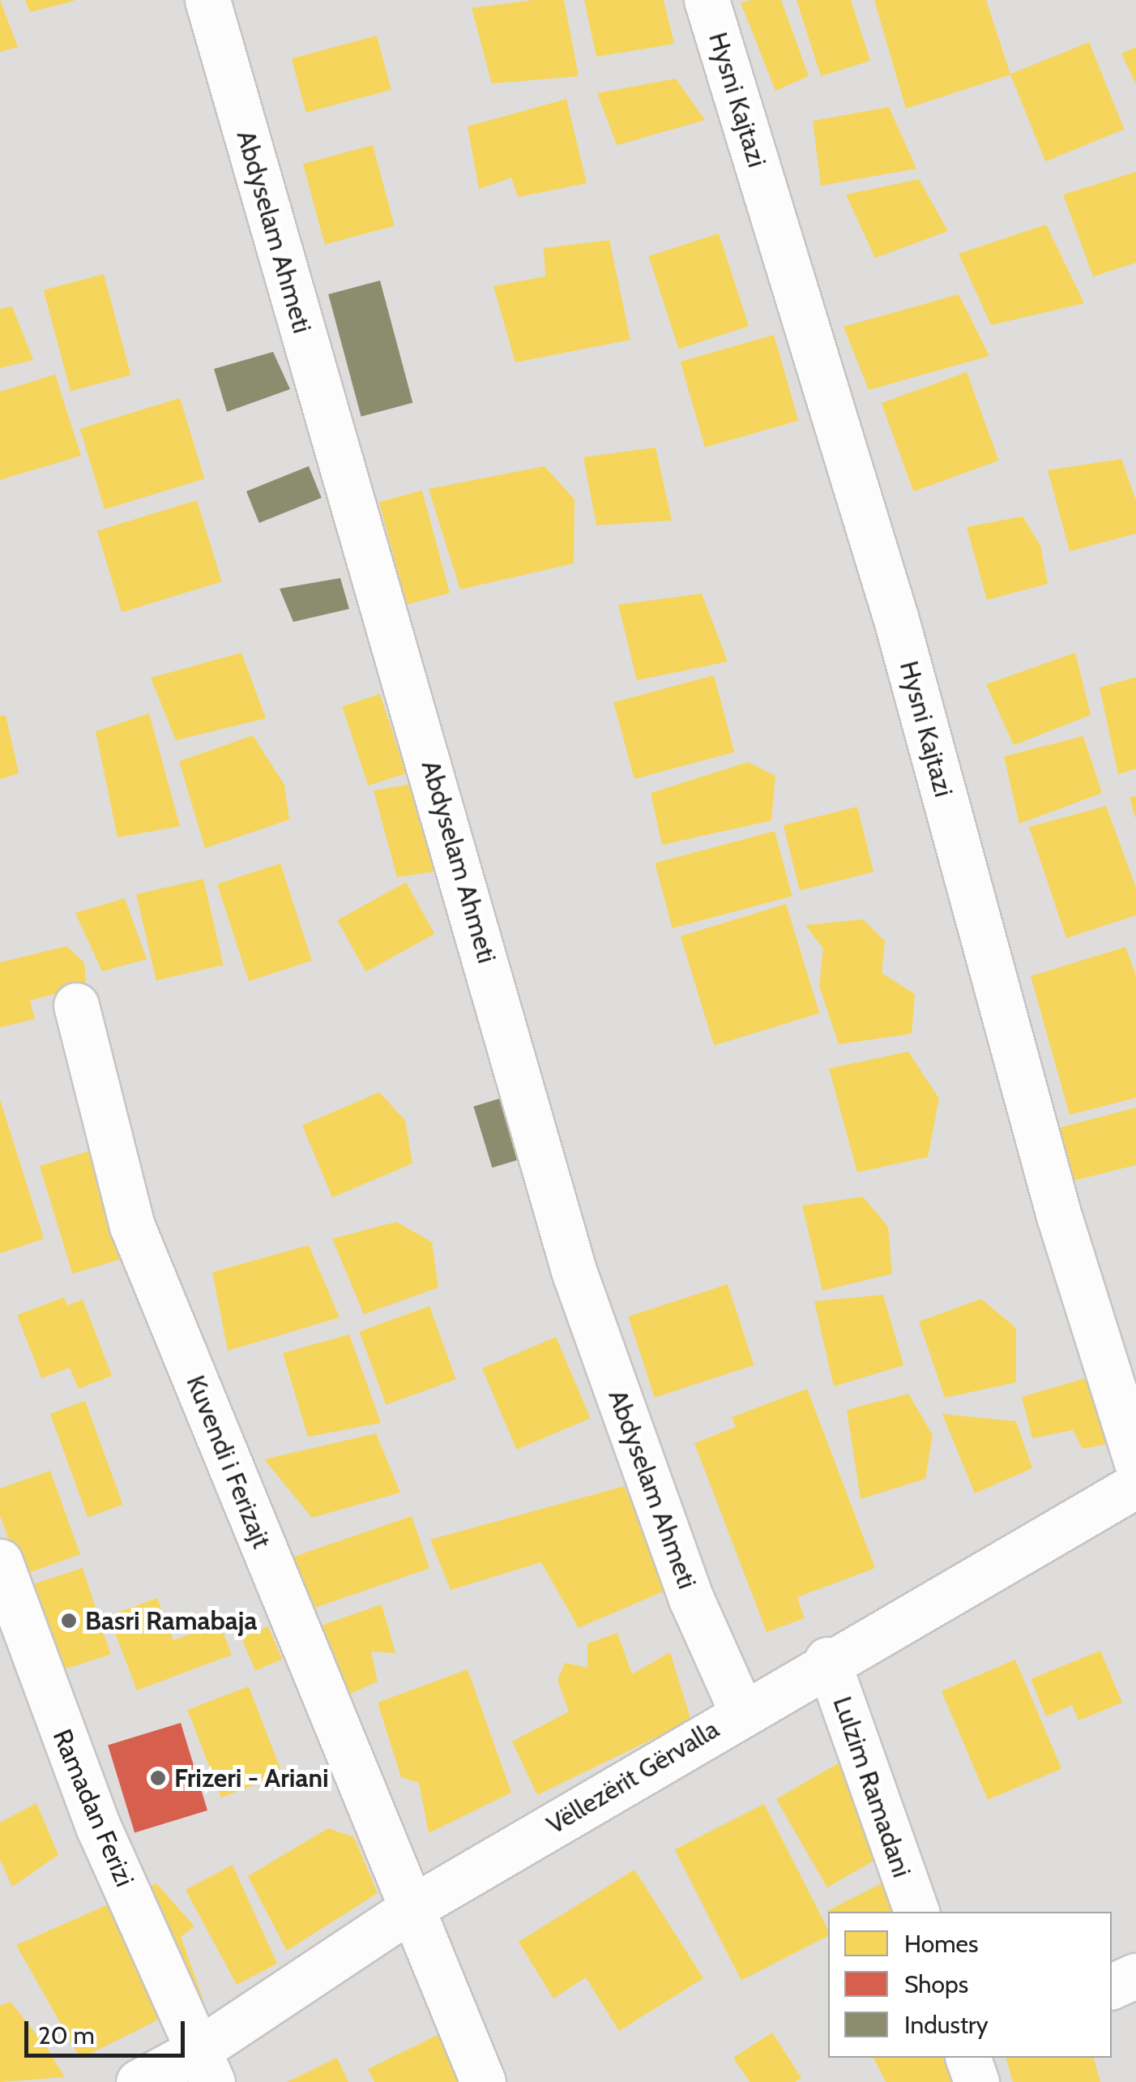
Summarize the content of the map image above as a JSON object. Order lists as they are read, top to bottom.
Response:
{
  "streets": {
    "street": [
      "Hysni Kajtazi",
      "Abdyselam Ahmeti",
      "Kuvendi i Ferizajt",
      "Vëllezërit Gërvalla",
      "Lulzim Ramadani",
      "Ramadan Ferizi"
    ]
  },
  "crossings": [
    ["Abdyselam Ahmeti", "Vëllezërit Gërvalla"],
    ["Kuvendi i Ferizajt", "Vëllezërit Gërvalla"],
    ["Vëllezërit Gërvalla", "Lulzim Ramadani"],
    ["Vëllezërit Gërvalla", "Ramadan Ferizi"]
  ],
  "places": ["Basri Ramabaja", "Frizeri - Ariani"],
  "legend": ["Homes", "Shops", "Industry"],
  "scale_bar": "20 m"
}
